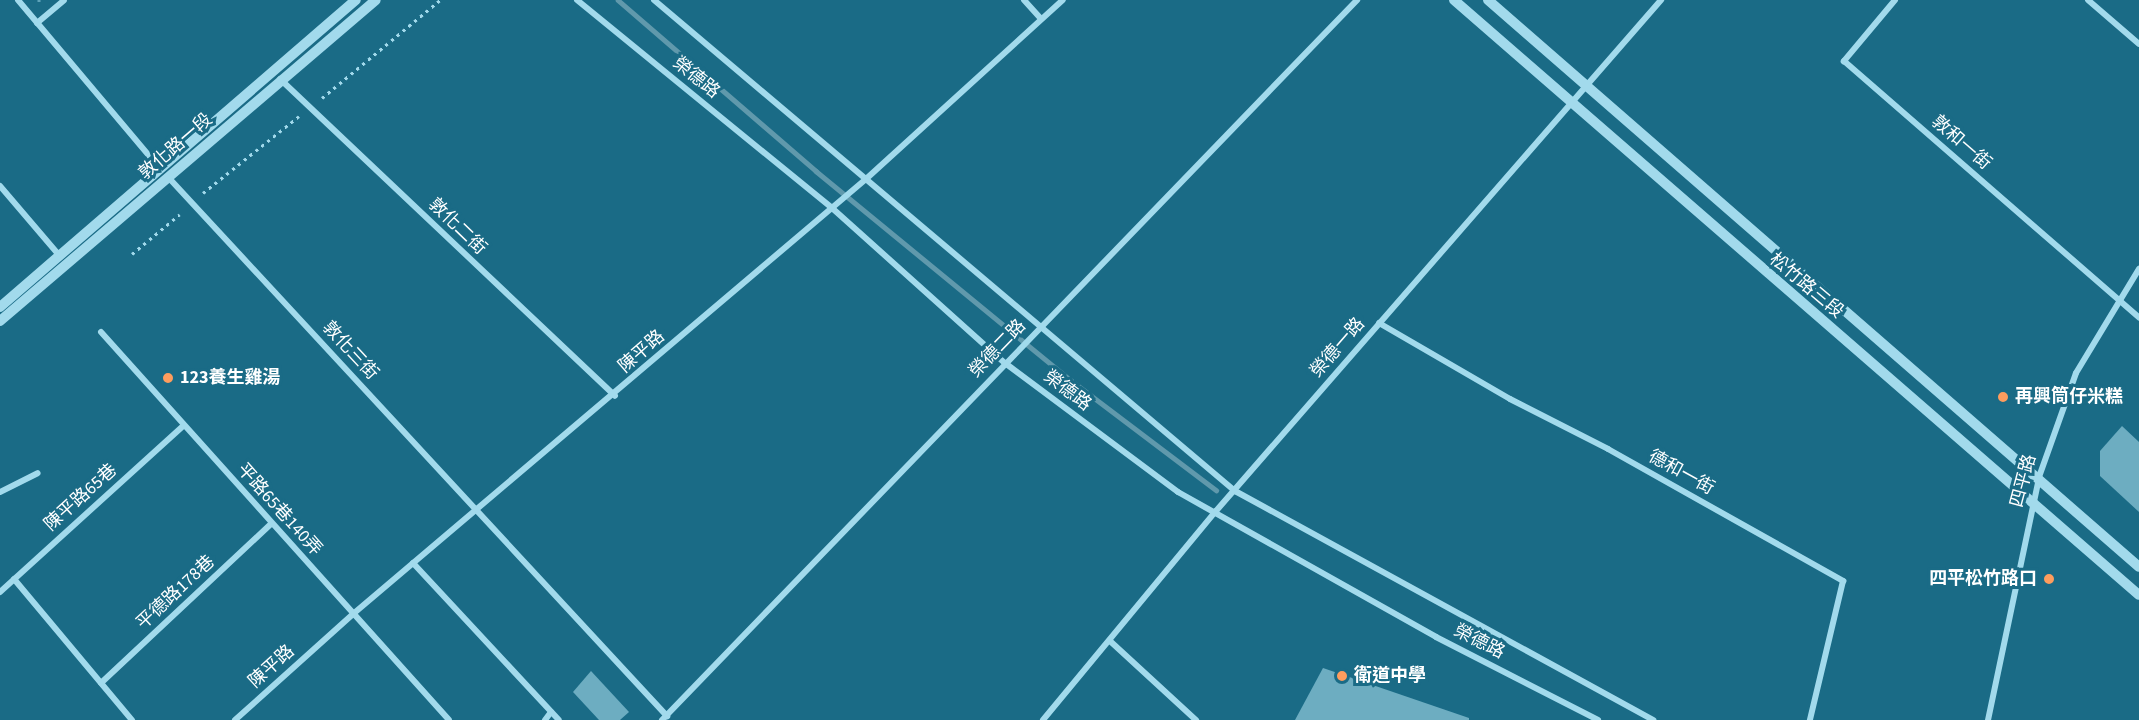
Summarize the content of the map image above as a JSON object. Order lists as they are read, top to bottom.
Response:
{
  "streets": {
    "street": [
      "榮德路",
      "敦和一街",
      "敦化路一段",
      "敦化二街",
      "松竹路三段",
      "榮德一路",
      "榮德二路",
      "敦化三街",
      "陳平路",
      "德和一街",
      "四平路",
      "陳平路65巷",
      "平路65巷140弄",
      "平德路178巷"
    ]
  },
  "crossings": [
    ["榮德路", "榮德一路"],
    ["榮德路", "榮德二路"],
    ["榮德路", "陳平路"],
    ["敦和一街", "四平路"],
    ["敦化路一段", "敦化二街"],
    ["敦化路一段", "敦化三街"],
    ["敦化二街", "陳平路"],
    ["松竹路三段", "榮德一路"],
    ["松竹路三段", "四平路"],
    ["榮德一路", "德和一街"],
    ["榮德二路", "敦化三街"],
    ["敦化三街", "陳平路"],
    ["陳平路", "平路65巷140弄"],
    ["陳平路65巷", "平路65巷140弄"],
    ["平路65巷140弄", "平德路178巷"]
  ],
  "places": [
    "123養生雞湯",
    "再興筒仔米糕",
    "四平松竹路口",
    "衛道中學"
  ]
}
